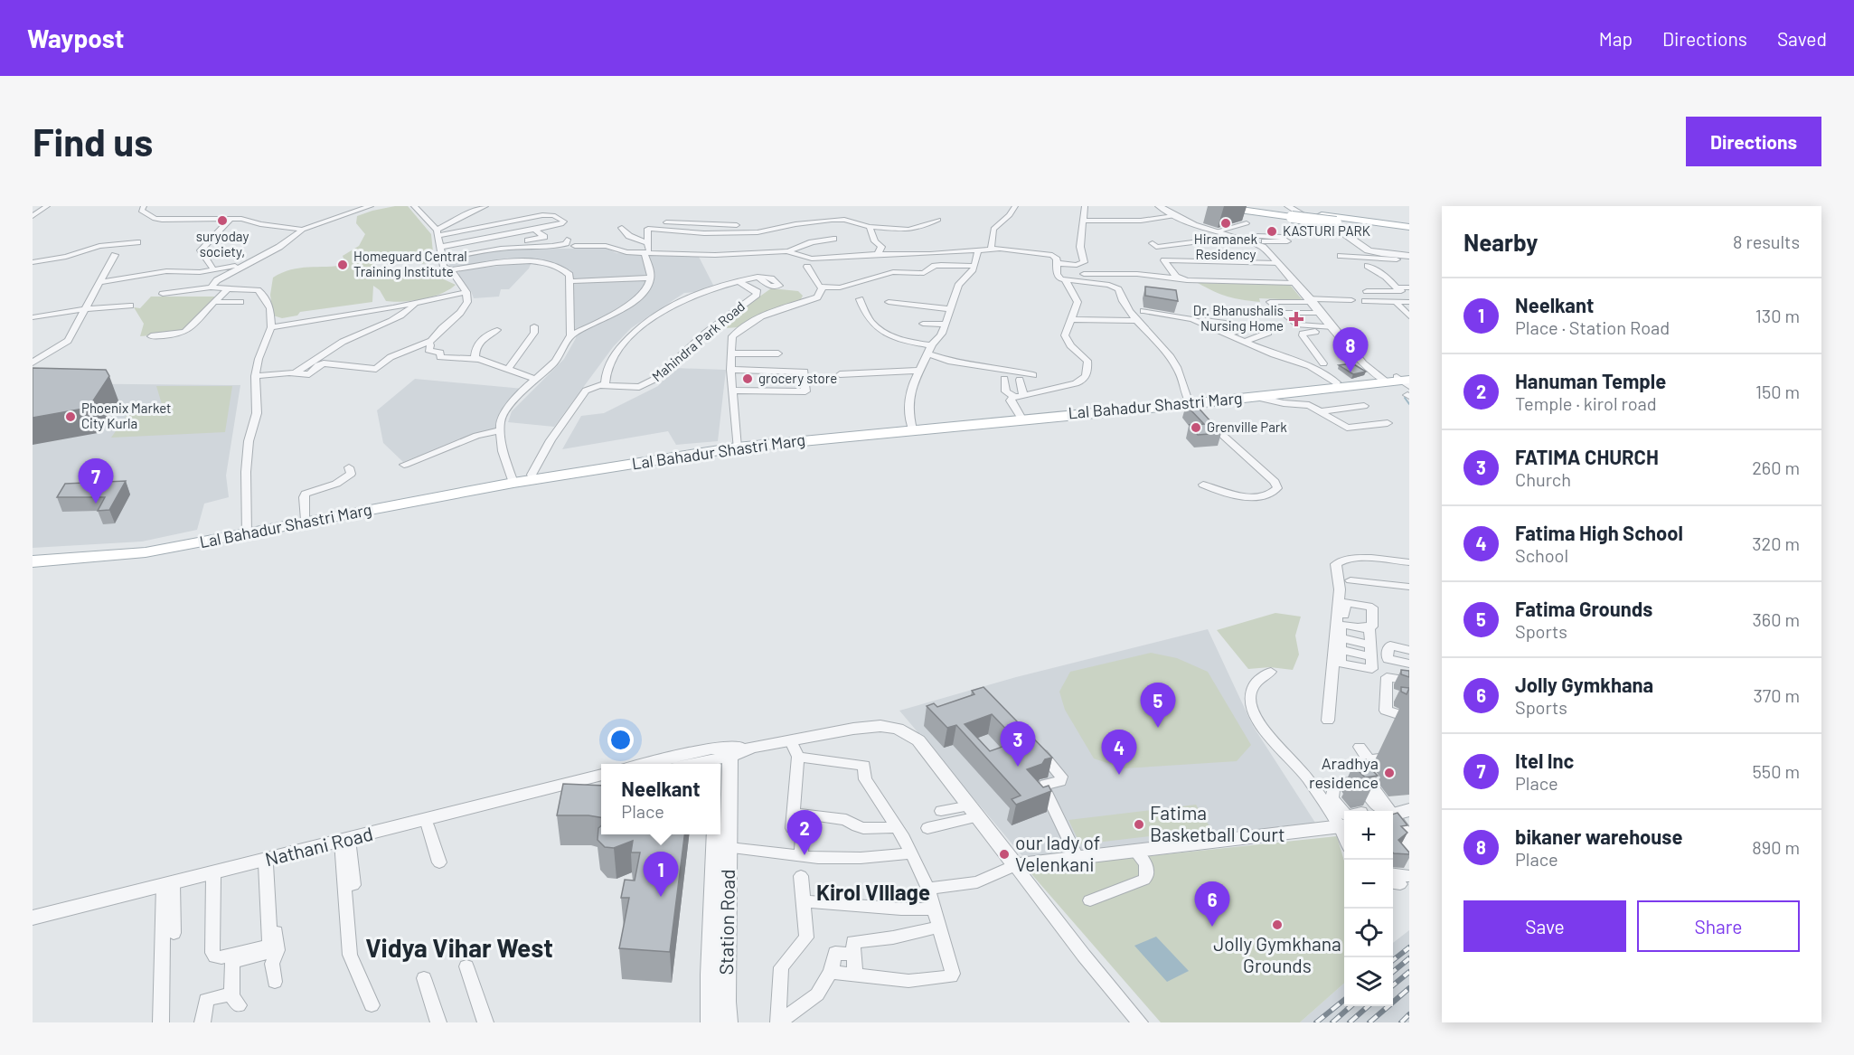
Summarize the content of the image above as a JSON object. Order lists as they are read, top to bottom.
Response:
{
  "streets": {
    "main road": ["Lal Bahadur Shastri Marg"],
    "street": ["Mahindra Park Road", "Nathani Road", "Station Road"]
  },
  "districts": ["Kirol VIllage", "Vidya Vihar West"],
  "places": {
    "other": [
      "suryoday society,",
      "Hiramanek Residency",
      "KASTURI PARK",
      "Homeguard Central Training Institute",
      "grocery store",
      "Phoenix Market City Kurla",
      "Grenville Park",
      "Aradhya residence",
      "Fatima Basketball Court",
      "our lady of Velenkani",
      "Jolly Gymkhana Grounds"
    ],
    "health": ["Dr. Bhanushalis Nursing Home"]
  },
  "page": {
    "header": "Waypost",
    "nav": ["Map", "Directions", "Saved"],
    "buttons": [
      "Directions",
      ["Save", "Share"]
    ],
    "title": "Find us",
    "heading": ["Nearby", "8 results"],
    "list": [
      {
        "mark": "1",
        "name": "Neelkant",
        "note": "Place · Station Road",
        "value": "130 m"
      },
      {
        "mark": "2",
        "name": "Hanuman Temple",
        "note": "Temple · kirol road",
        "value": "150 m"
      },
      {
        "mark": "3",
        "name": "FATIMA CHURCH",
        "note": "Church",
        "value": "260 m"
      },
      {
        "mark": "4",
        "name": "Fatima High School",
        "note": "School",
        "value": "320 m"
      },
      {
        "mark": "5",
        "name": "Fatima Grounds",
        "note": "Sports",
        "value": "360 m"
      },
      {
        "mark": "6",
        "name": "Jolly Gymkhana",
        "note": "Sports",
        "value": "370 m"
      },
      {
        "mark": "7",
        "name": "Itel Inc",
        "note": "Place",
        "value": "550 m"
      },
      {
        "mark": "8",
        "name": "bikaner warehouse",
        "note": "Place",
        "value": "890 m"
      }
    ],
    "pins": [
      "8",
      "7",
      "5",
      "3",
      "4",
      "2",
      "1",
      "6"
    ],
    "popup": ["Neelkant", "Place"],
    "map_buttons": ["+", "−"]
  }
}
